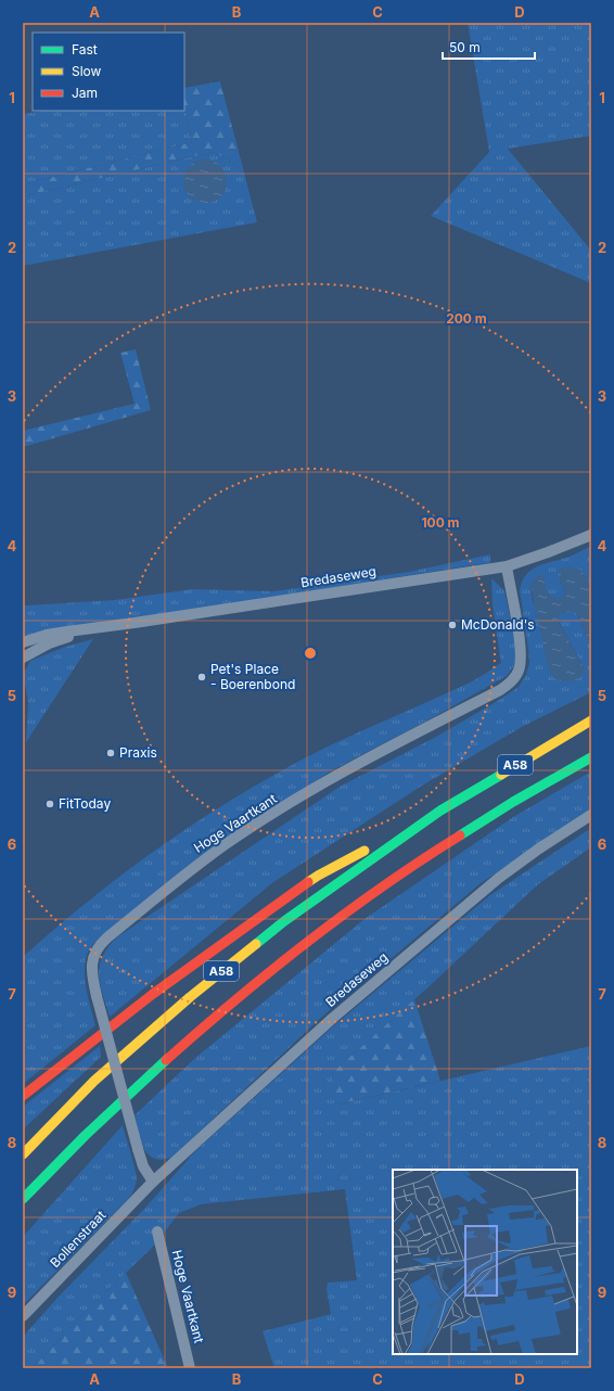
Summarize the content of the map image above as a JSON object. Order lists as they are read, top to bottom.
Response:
{
  "streets": {
    "highway": ["A58"],
    "street": ["Bredaseweg", "Hoge Vaartkant", "Bollenstraat"]
  },
  "crossings": [
    ["Bredaseweg", "Hoge Vaartkant"],
    ["Bredaseweg", "Bollenstraat"],
    ["Hoge Vaartkant", "Bollenstraat"]
  ],
  "places": [
    "McDonald's",
    "Pet's Place - Boerenbond",
    "Praxis",
    "FitToday"
  ],
  "legend": ["Fast", "Slow", "Jam"],
  "scale_bar": "50 m",
  "grid": {
    "columns": [
      "A",
      "B",
      "C",
      "D"
    ],
    "rows": [
      "1",
      "2",
      "3",
      "4",
      "5",
      "6",
      "7",
      "8",
      "9"
    ]
  },
  "rings": ["200 m", "100 m"]
}
